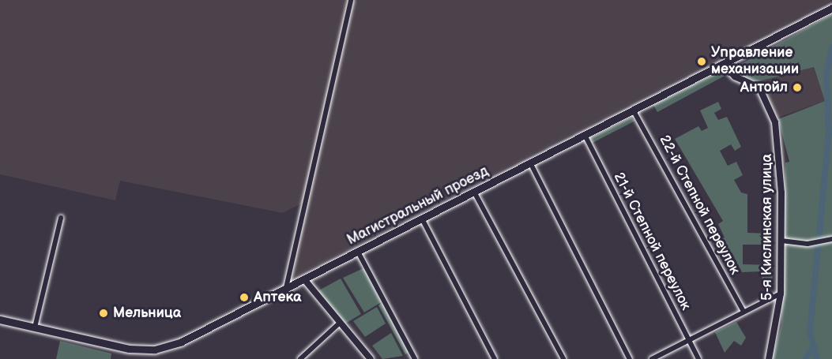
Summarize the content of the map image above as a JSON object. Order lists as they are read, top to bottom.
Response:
{
  "streets": {
    "main road": ["Магистральный проезд"],
    "street": ["22-й Степной переулок", "5-я Кислинская улица", "21-й Степной переулок"]
  },
  "crossings": [
    ["22-й Степной переулок", "Магистральный проезд"],
    ["Магистральный проезд", "5-я Кислинская улица"],
    ["Магистральный проезд", "21-й Степной переулок"]
  ],
  "places": [
    "Управление механизации",
    "Антойл",
    "Аптека",
    "Мельница"
  ]
}
